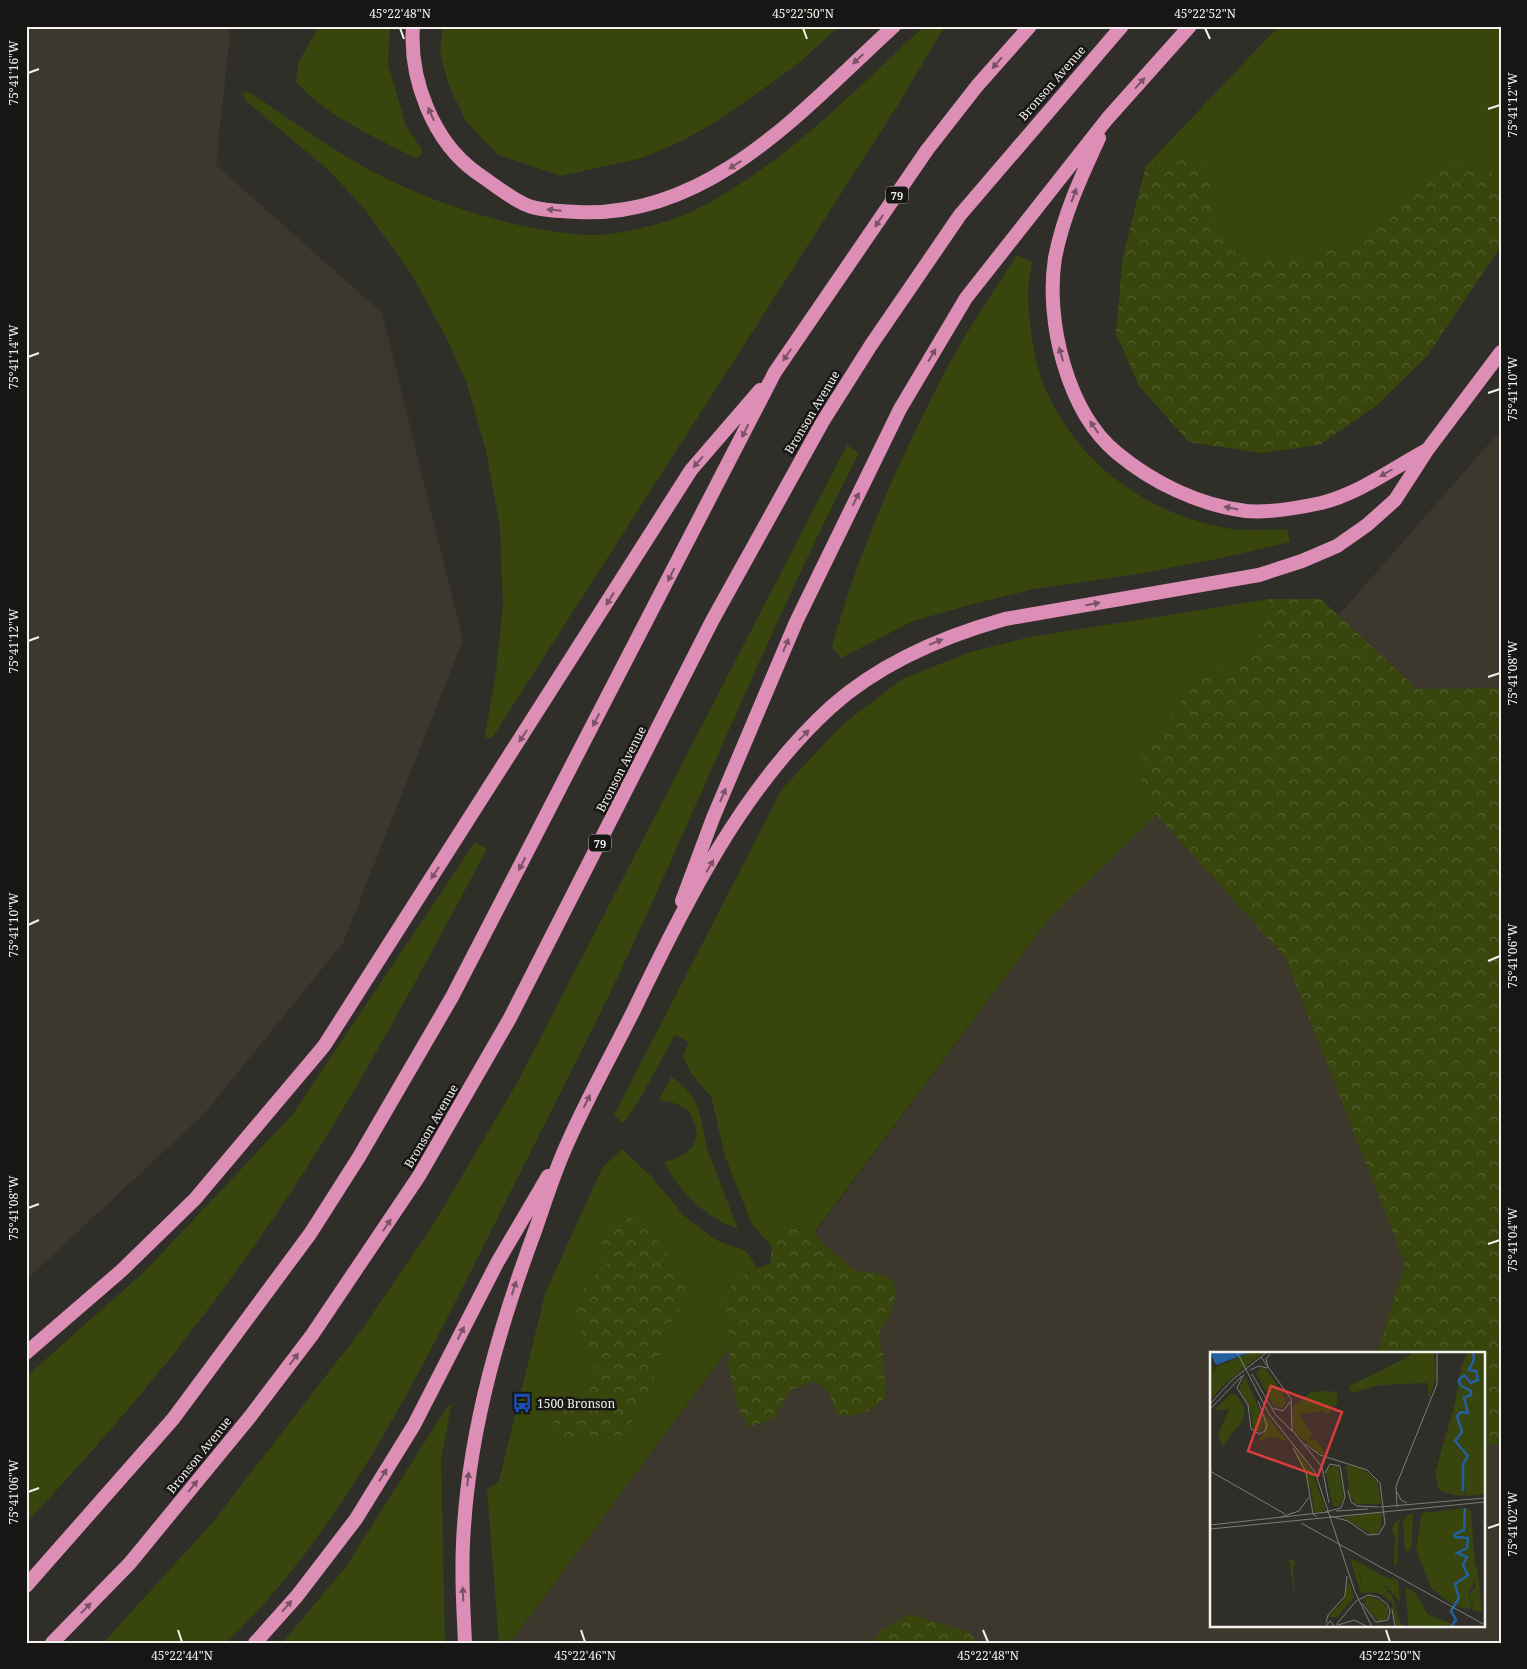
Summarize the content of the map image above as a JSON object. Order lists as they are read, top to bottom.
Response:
{
  "streets": {
    "highway": ["Bronson Avenue", "79"]
  },
  "places": {
    "bus stop": ["1500 Bronson"]
  },
  "coordinates": [
    "45°22'48\"N",
    "45°22'50\"N",
    "45°22'52\"N",
    "75°41'16\"W",
    "75°41'12\"W",
    "75°41'14\"W",
    "75°41'10\"W",
    "75°41'08\"W",
    "75°41'06\"W",
    "75°41'04\"W",
    "75°41'02\"W",
    "45°22'44\"N",
    "45°22'46\"N"
  ]
}
